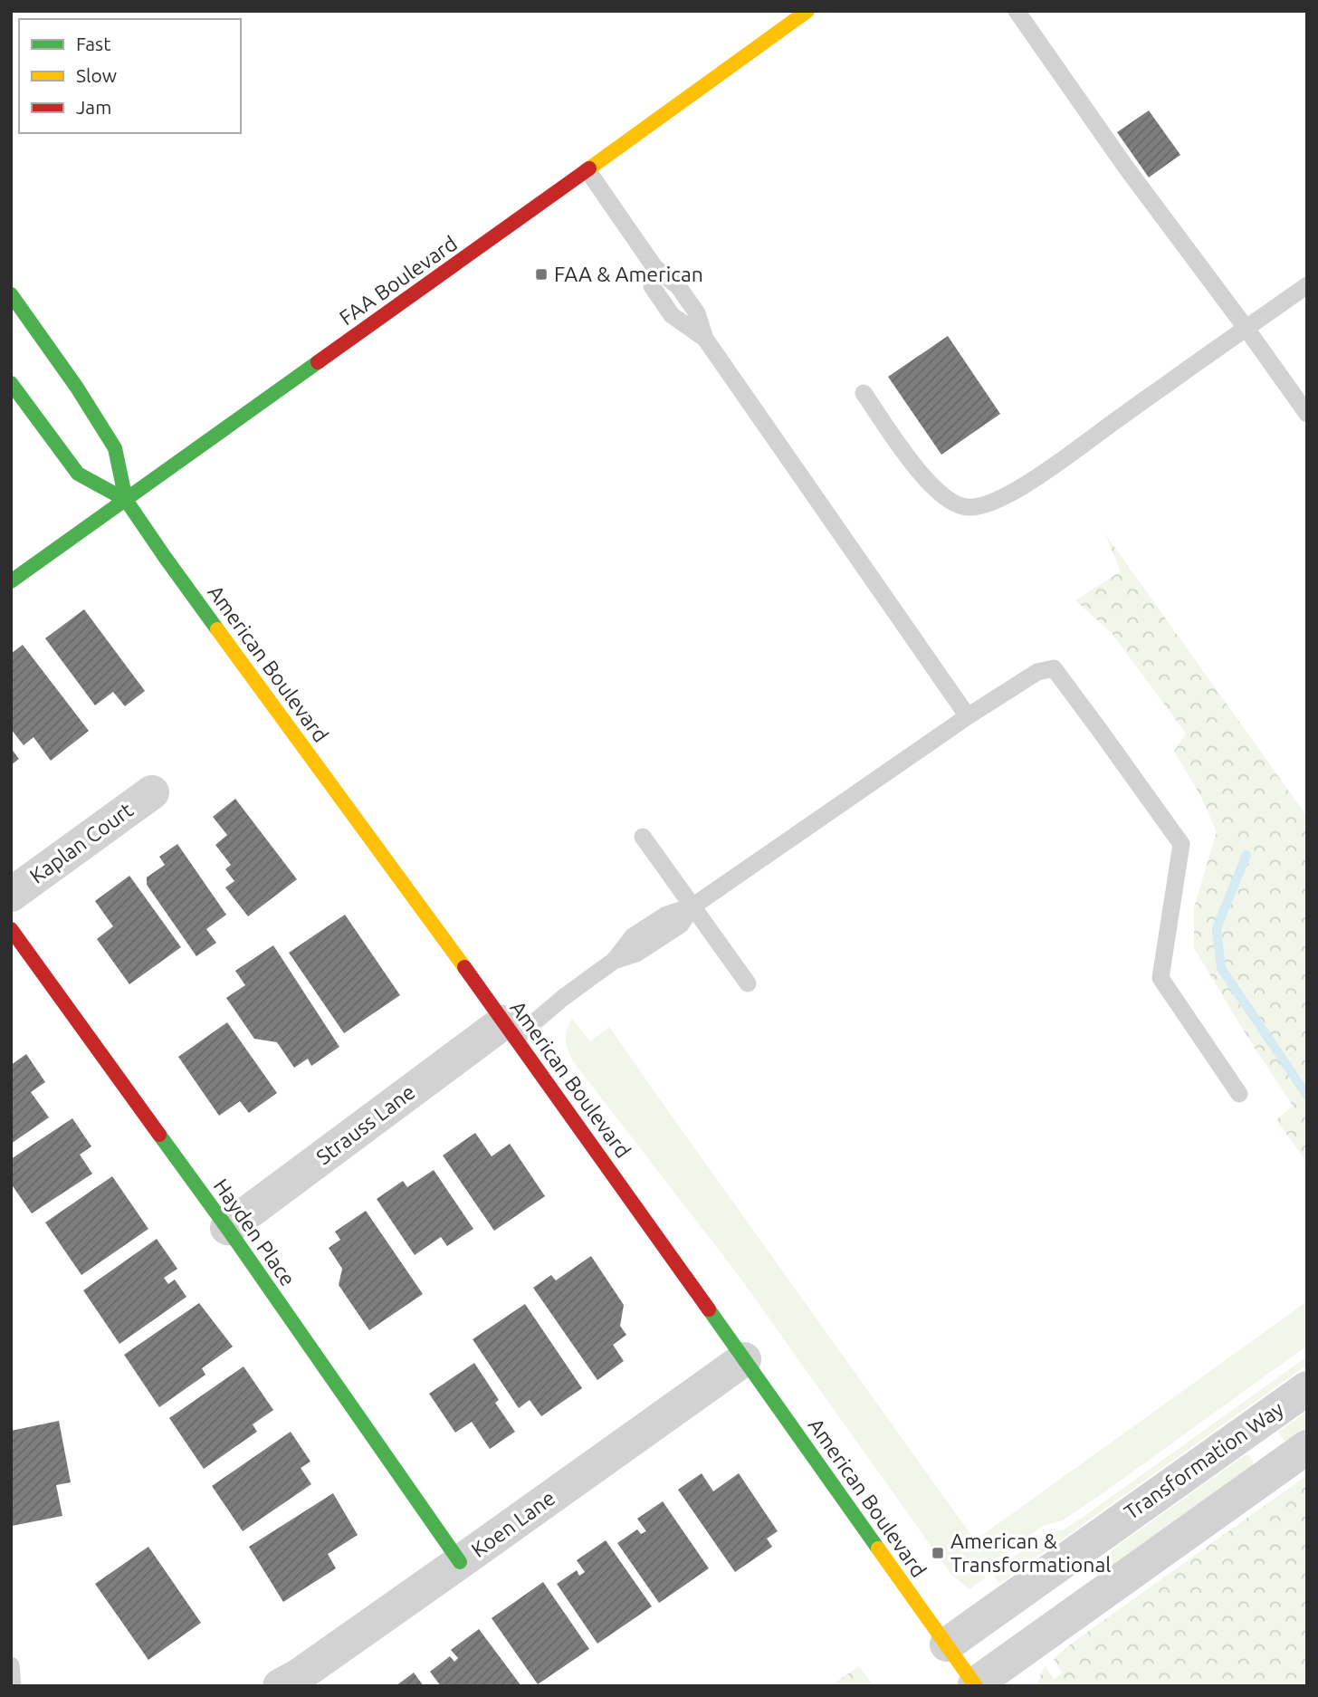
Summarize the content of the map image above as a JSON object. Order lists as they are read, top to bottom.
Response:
{
  "streets": {
    "street": [
      "FAA Boulevard",
      "American Boulevard",
      "Kaplan Court",
      "Strauss Lane",
      "Hayden Place",
      "Transformation Way",
      "Koen Lane"
    ]
  },
  "crossings": [
    ["FAA Boulevard", "American Boulevard"],
    ["American Boulevard", "Strauss Lane"],
    ["American Boulevard", "Transformation Way"],
    ["American Boulevard", "Koen Lane"],
    ["Strauss Lane", "Hayden Place"],
    ["Hayden Place", "Koen Lane"]
  ],
  "places": {
    "transit": ["FAA & American", "American & Transformational"]
  },
  "legend": ["Fast", "Slow", "Jam"]
}
